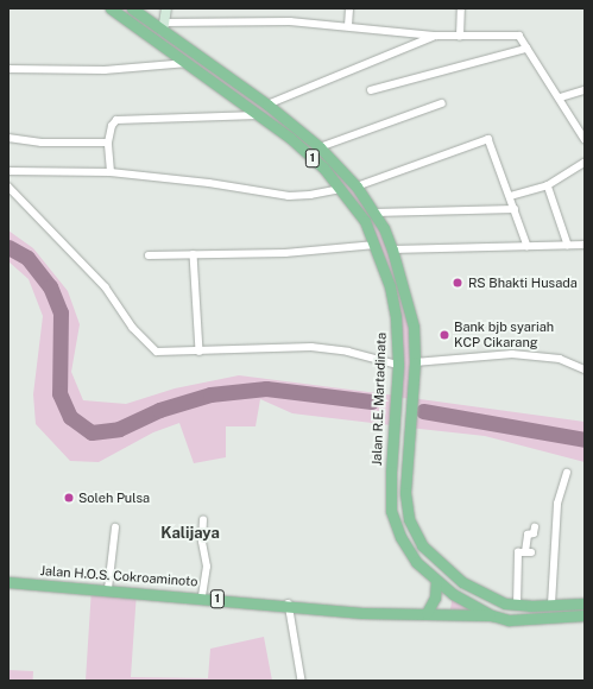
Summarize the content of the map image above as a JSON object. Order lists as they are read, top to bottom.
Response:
{
  "streets": {
    "highway": ["1", "Jalan R.E. Martadinata", "Jalan H.O.S. Cokroaminoto"]
  },
  "crossings": [
    ["1", "Jalan R.E. Martadinata"],
    ["1", "Jalan H.O.S. Cokroaminoto"],
    ["Jalan R.E. Martadinata", "Jalan H.O.S. Cokroaminoto"]
  ],
  "districts": ["Kalijaya"],
  "places": ["RS Bhakti Husada", "Bank bjb syariah KCP Cikarang", "Soleh Pulsa"]
}
